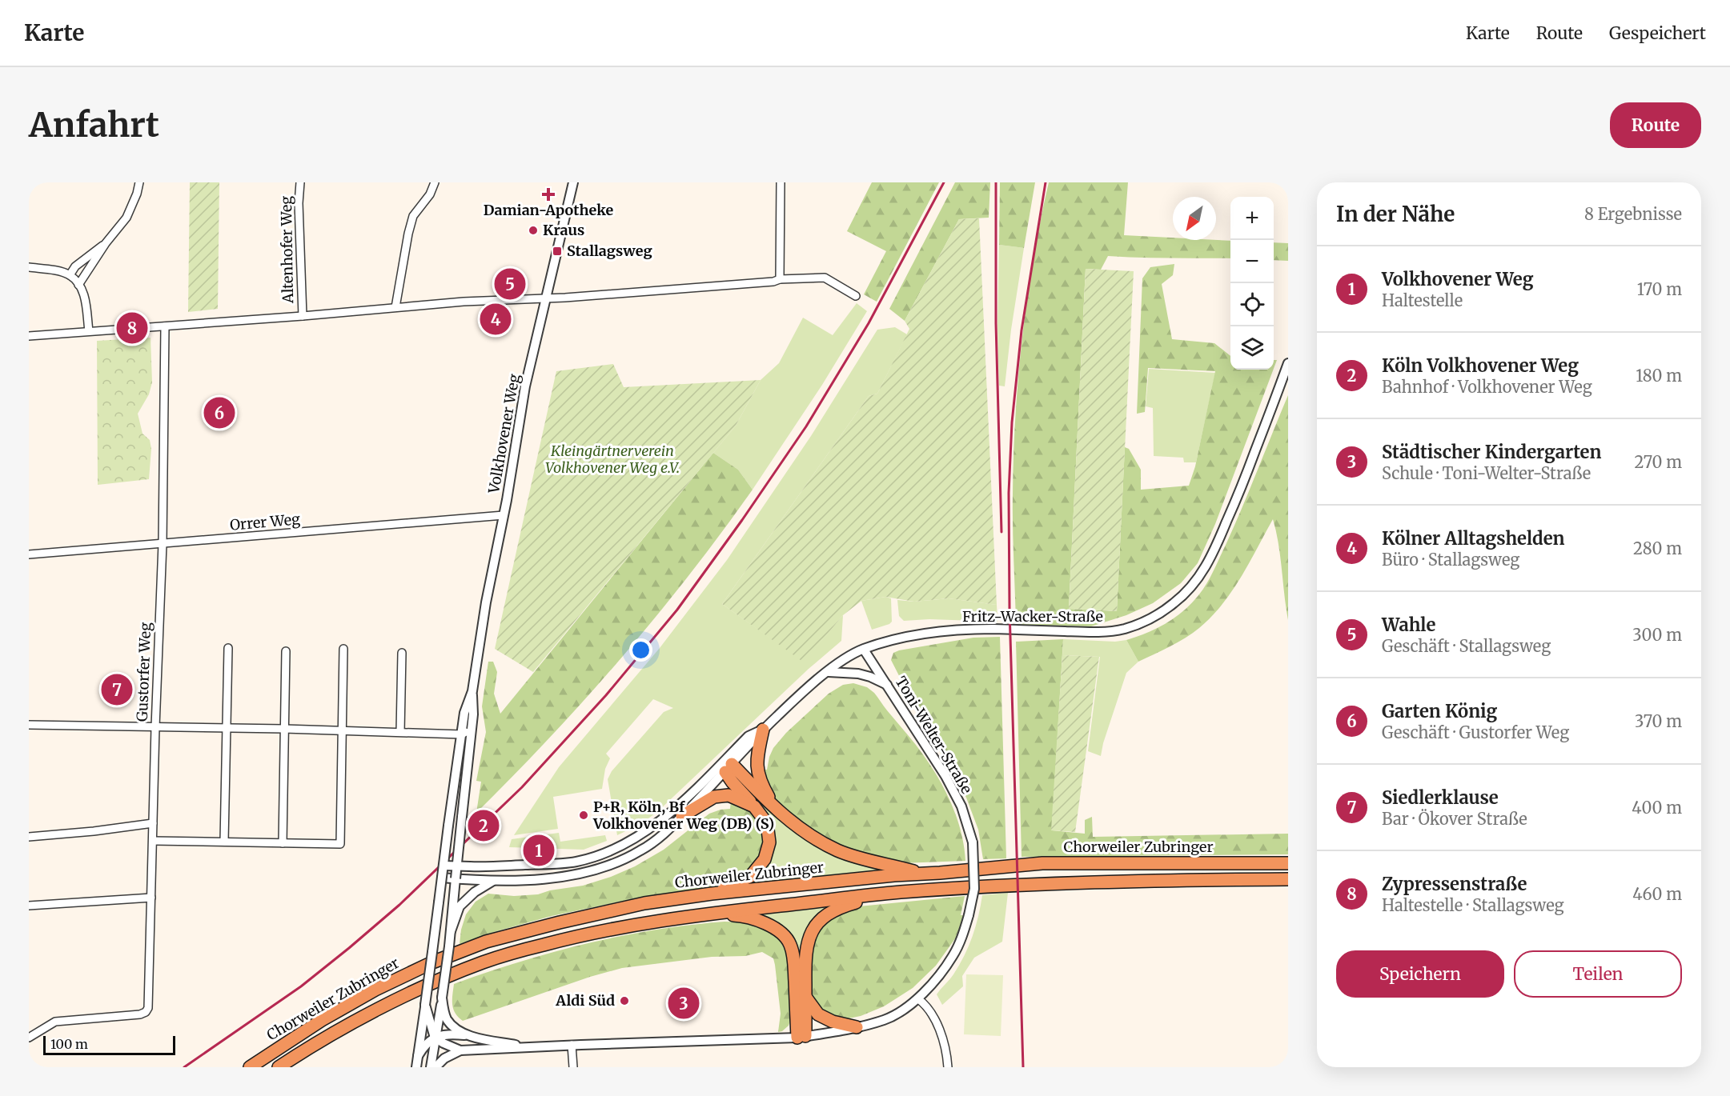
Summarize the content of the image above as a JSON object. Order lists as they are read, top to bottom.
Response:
{
  "streets": {
    "highway": ["Chorweiler Zubringer"],
    "street": [
      "Altenhofer Weg",
      "Volkhovener Weg",
      "Orrer Weg",
      "Fritz-Wacker-Straße",
      "Gustorfer Weg",
      "Toni-Welter-Straße"
    ]
  },
  "crossings": [
    ["Volkhovener Weg", "Orrer Weg"],
    ["Volkhovener Weg", "Fritz-Wacker-Straße"],
    ["Volkhovener Weg", "Toni-Welter-Straße"],
    ["Orrer Weg", "Gustorfer Weg"],
    ["Fritz-Wacker-Straße", "Toni-Welter-Straße"]
  ],
  "parks": ["Kleingärtnerverein Volkhovener Weg e.V."],
  "places": {
    "health": ["Damian-Apotheke"],
    "other": ["Kraus", "P+R, Köln, Bf Volkhovener Weg (DB) (S)", "Aldi Süd"],
    "transit": ["Stallagsweg"]
  },
  "scale_bar": "100 m",
  "north": "bottom left",
  "page": {
    "header": "Karte",
    "nav": ["Karte", "Route", "Gespeichert"],
    "buttons": [
      "Route",
      ["Speichern", "Teilen"]
    ],
    "title": "Anfahrt",
    "heading": ["In der Nähe", "8 Ergebnisse"],
    "map_buttons": ["+", "−"],
    "list": [
      {
        "mark": "1",
        "name": "Volkhovener Weg",
        "note": "Haltestelle",
        "value": "170 m"
      },
      {
        "mark": "2",
        "name": "Köln Volkhovener Weg",
        "note": "Bahnhof · Volkhovener Weg",
        "value": "180 m"
      },
      {
        "mark": "3",
        "name": "Städtischer Kindergarten",
        "note": "Schule · Toni-Welter-Straße",
        "value": "270 m"
      },
      {
        "mark": "4",
        "name": "Kölner Alltagshelden",
        "note": "Büro · Stallagsweg",
        "value": "280 m"
      },
      {
        "mark": "5",
        "name": "Wahle",
        "note": "Geschäft · Stallagsweg",
        "value": "300 m"
      },
      {
        "mark": "6",
        "name": "Garten König",
        "note": "Geschäft · Gustorfer Weg",
        "value": "370 m"
      },
      {
        "mark": "7",
        "name": "Siedlerklause",
        "note": "Bar · Ökover Straße",
        "value": "400 m"
      },
      {
        "mark": "8",
        "name": "Zypressenstraße",
        "note": "Haltestelle · Stallagsweg",
        "value": "460 m"
      }
    ],
    "pins": [
      "5",
      "4",
      "8",
      "6",
      "7",
      "2",
      "1",
      "3"
    ],
    "scale": "100 m"
  }
}
